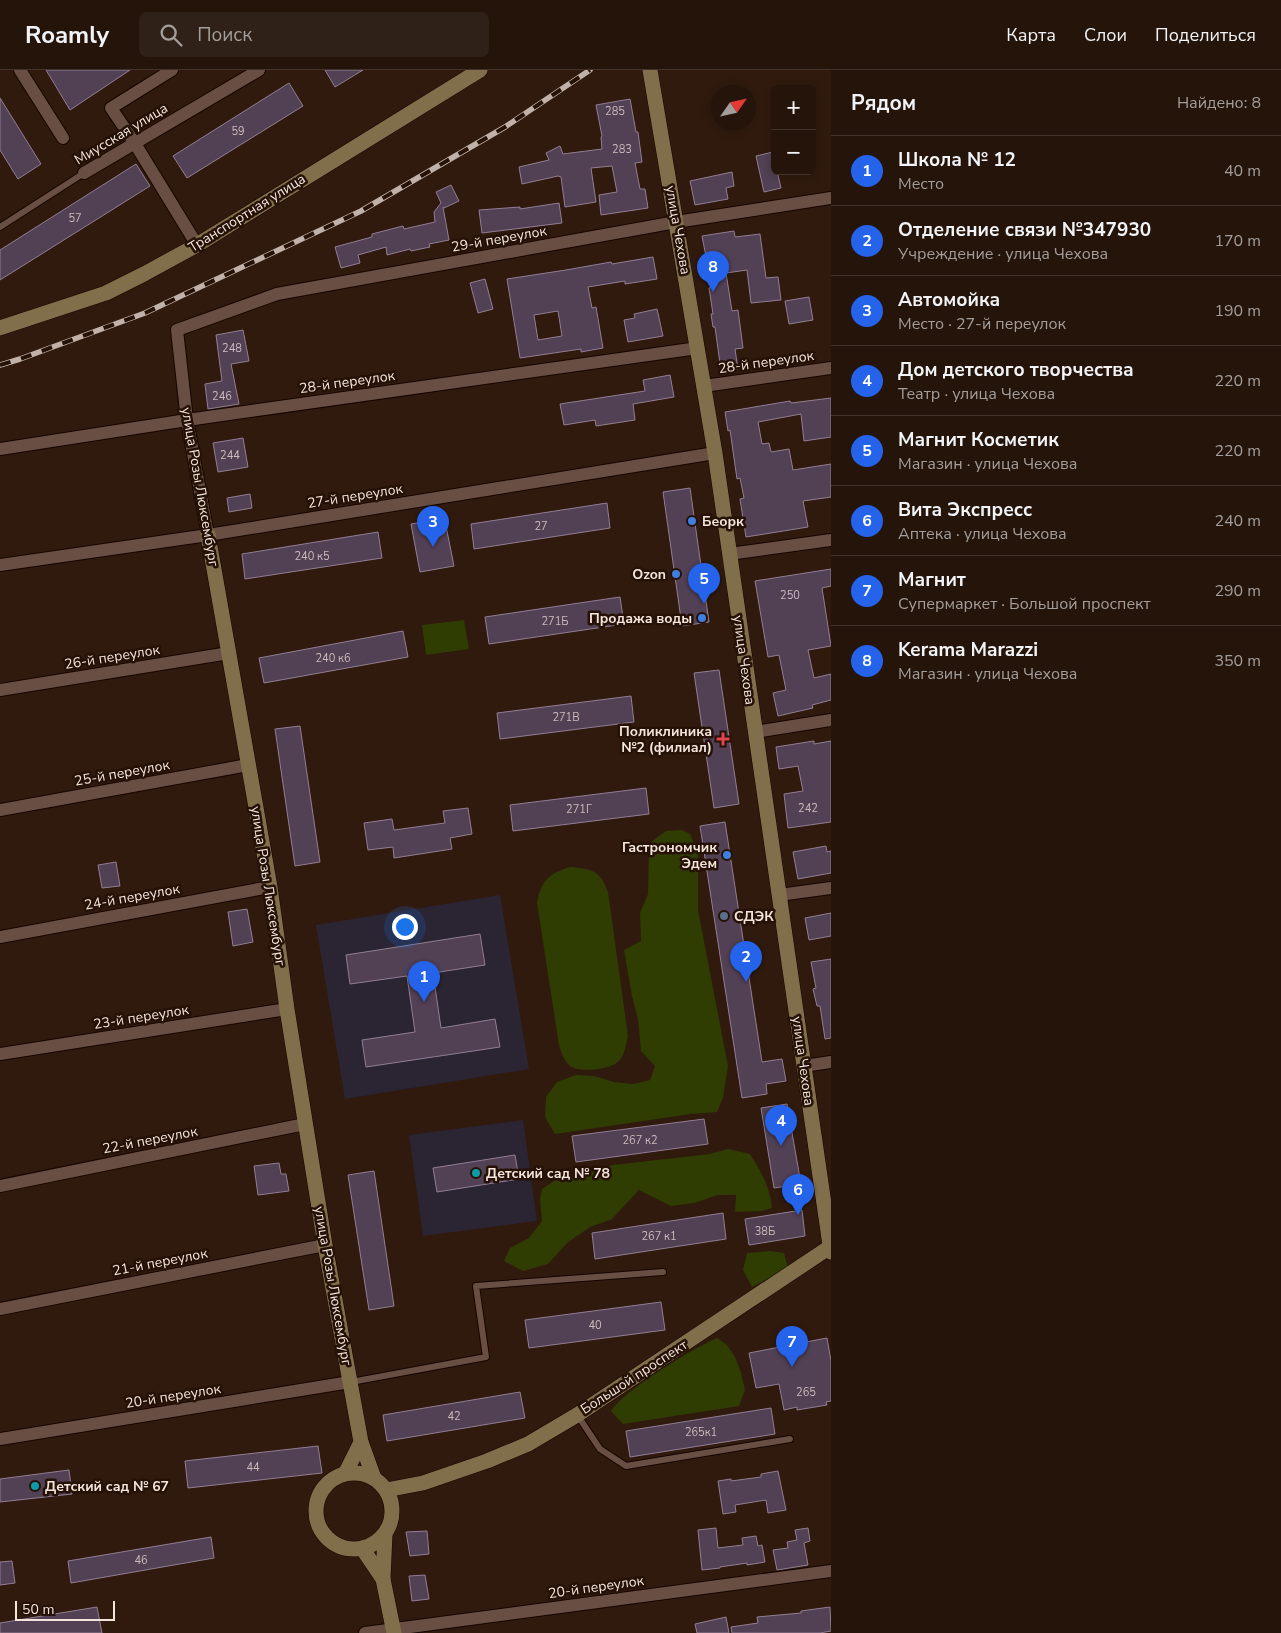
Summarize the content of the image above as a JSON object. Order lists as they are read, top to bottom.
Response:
{
  "streets": {
    "street": [
      "Миусская улица",
      "Транспортная улица",
      "улица Чехова",
      "29-й переулок",
      "28-й переулок",
      "улица Розы Люксембург",
      "27-й переулок",
      "26-й переулок",
      "25-й переулок",
      "24-й переулок",
      "23-й переулок",
      "22-й переулок",
      "21-й переулок",
      "Большой проспект",
      "20-й переулок"
    ]
  },
  "crossings": [
    ["улица Чехова", "29-й переулок"],
    ["улица Чехова", "28-й переулок"],
    ["улица Чехова", "27-й переулок"],
    ["улица Чехова", "Большой проспект"],
    ["29-й переулок", "улица Розы Люксембург"],
    ["28-й переулок", "улица Розы Люксембург"],
    ["улица Розы Люксембург", "27-й переулок"],
    ["улица Розы Люксембург", "26-й переулок"],
    ["улица Розы Люксембург", "25-й переулок"],
    ["улица Розы Люксембург", "24-й переулок"],
    ["улица Розы Люксембург", "23-й переулок"],
    ["улица Розы Люксембург", "22-й переулок"],
    ["улица Розы Люксембург", "21-й переулок"],
    ["улица Розы Люксембург", "Большой проспект"],
    ["улица Розы Люксембург", "20-й переулок"]
  ],
  "places": {
    "other": [
      "Беорк",
      "Ozon",
      "Продажа воды",
      "Гастрономчик Эдем",
      "СДЭК",
      "Детский сад № 78",
      "Детский сад № 67"
    ],
    "health": ["Поликлиника №2 (филиал)"]
  },
  "house_numbers": [
    "285",
    "59",
    "283",
    "57",
    "248",
    "246",
    "244",
    "27",
    "240 к5",
    "250",
    "271Б",
    "240 к6",
    "271В",
    "242",
    "271Г",
    "267 к2",
    "38Б",
    "267 к1",
    "40",
    "265",
    "42",
    "265к1",
    "44",
    "46"
  ],
  "scale_bar": "50 m",
  "north": "top right",
  "page": {
    "header": "Roamly",
    "search": "Поиск",
    "nav": ["Карта", "Слои", "Поделиться"],
    "heading": ["Рядом", "Найдено: 8"],
    "map_buttons": ["+", "−"],
    "list": [
      {
        "mark": "1",
        "name": "Школа № 12",
        "note": "Место",
        "value": "40 m"
      },
      {
        "mark": "2",
        "name": "Отделение связи №347930",
        "note": "Учреждение · улица Чехова",
        "value": "170 m"
      },
      {
        "mark": "3",
        "name": "Автомойка",
        "note": "Место · 27-й переулок",
        "value": "190 m"
      },
      {
        "mark": "4",
        "name": "Дом детского творчества",
        "note": "Театр · улица Чехова",
        "value": "220 m"
      },
      {
        "mark": "5",
        "name": "Магнит Косметик",
        "note": "Магазин · улица Чехова",
        "value": "220 m"
      },
      {
        "mark": "6",
        "name": "Вита Экспресс",
        "note": "Аптека · улица Чехова",
        "value": "240 m"
      },
      {
        "mark": "7",
        "name": "Магнит",
        "note": "Супермаркет · Большой проспект",
        "value": "290 m"
      },
      {
        "mark": "8",
        "name": "Kerama Marazzi",
        "note": "Магазин · улица Чехова",
        "value": "350 m"
      }
    ],
    "pins": [
      "8",
      "3",
      "5",
      "2",
      "1",
      "4",
      "6",
      "7"
    ],
    "scale": "50 m"
  }
}
